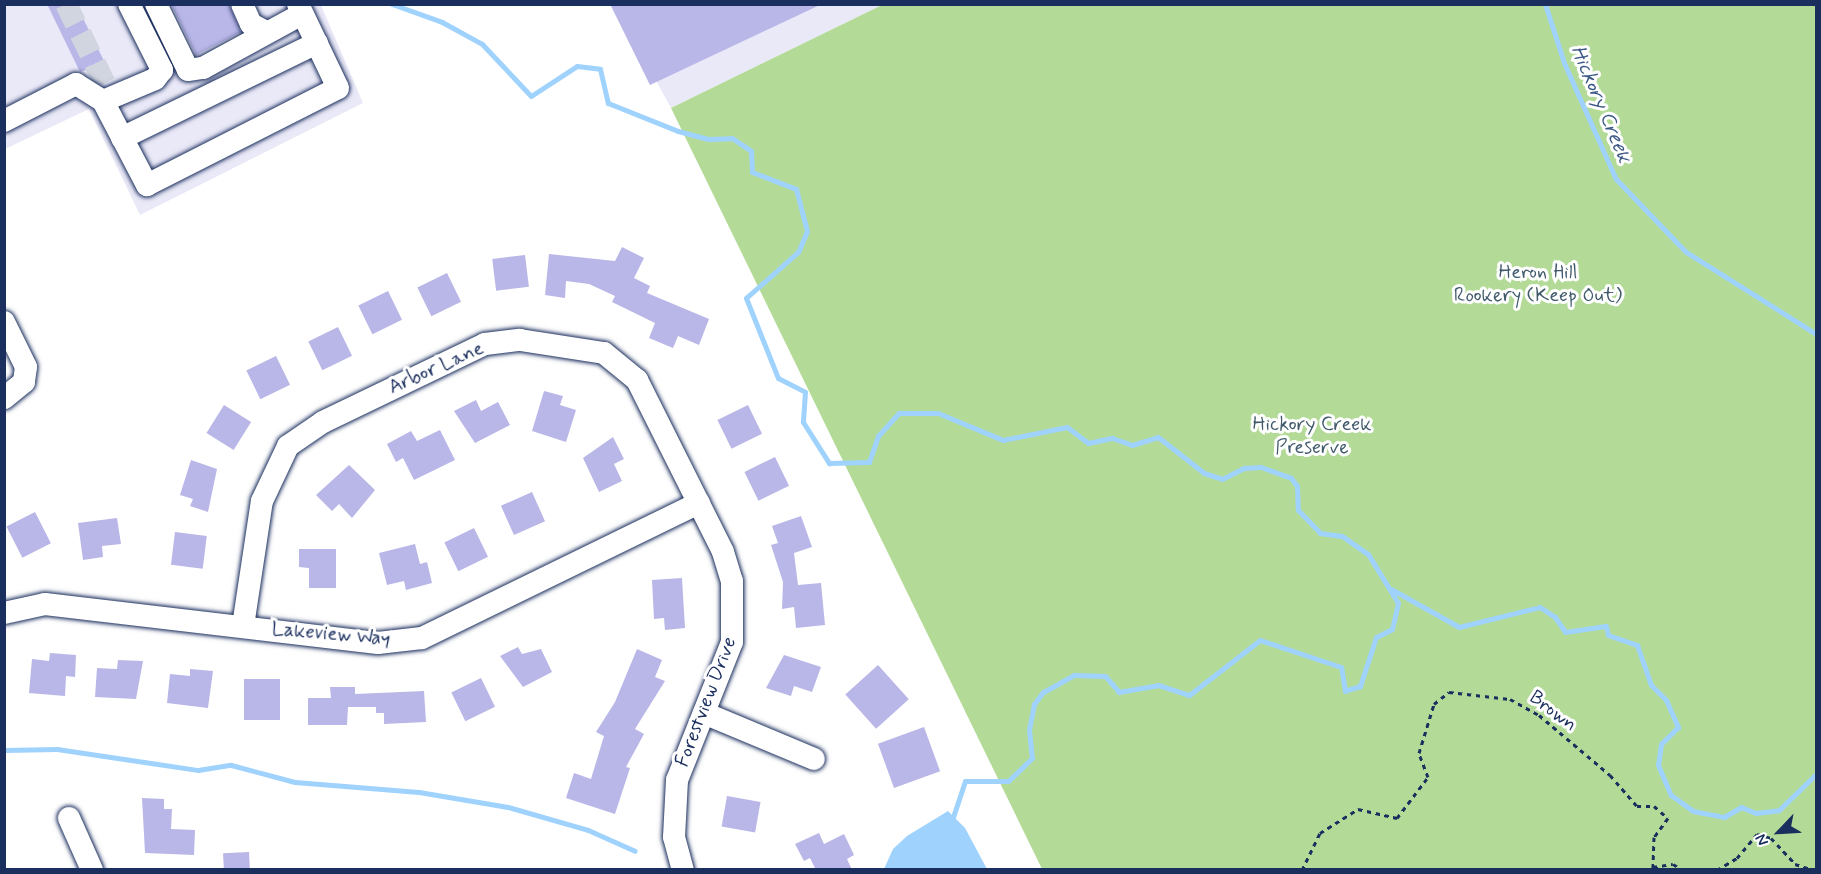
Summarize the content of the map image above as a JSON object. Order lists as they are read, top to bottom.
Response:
{
  "streets": {
    "street": ["Arbor Lane", "Lakeview Way", "Forestview Drive"],
    "path": ["Brown"]
  },
  "crossings": [
    ["Arbor Lane", "Lakeview Way"],
    ["Arbor Lane", "Forestview Drive"],
    ["Lakeview Way", "Forestview Drive"]
  ],
  "water": ["Hickory Creek"],
  "parks": ["Heron Hill Rookery (Keep Out)", "Hickory Creek Preserve"],
  "north": "bottom left"
}
